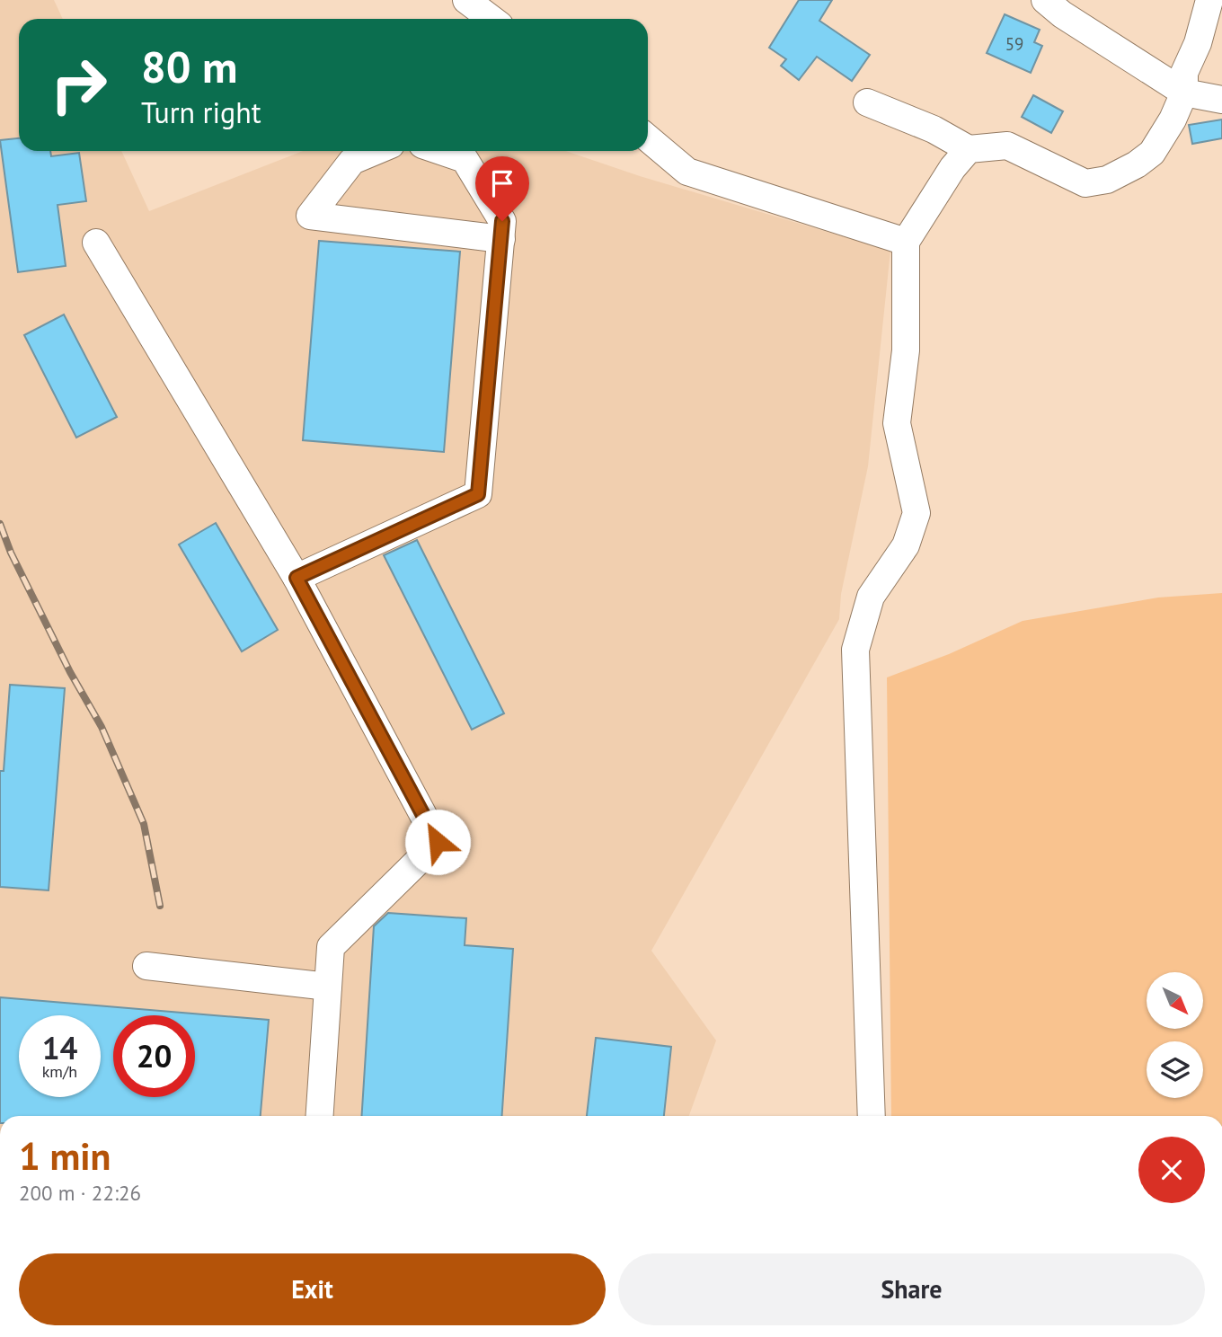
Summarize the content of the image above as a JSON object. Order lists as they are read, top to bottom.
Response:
{
  "house_numbers": ["59"],
  "north": "bottom right",
  "page": {
    "turn": ["80 m", "Turn right"],
    "speed": "14 km/h",
    "limit": "20",
    "heading": ["1 min", "200 m · 22:26"],
    "buttons": ["Exit", "Share"]
  }
}
